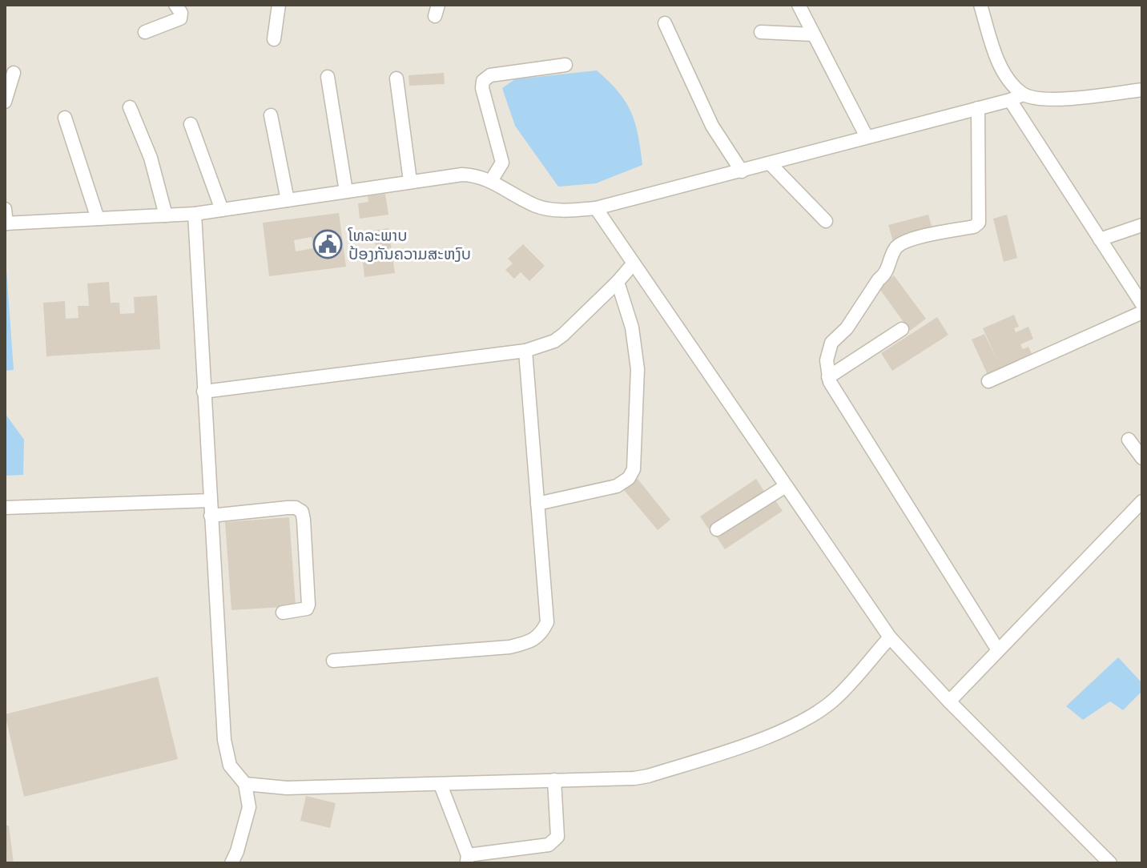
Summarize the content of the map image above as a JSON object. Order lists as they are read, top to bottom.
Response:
{
  "places": {
    "public building": ["ໂທລະພາບ ປ້ອງກັນຄວາມສະຫງົບ"]
  }
}
